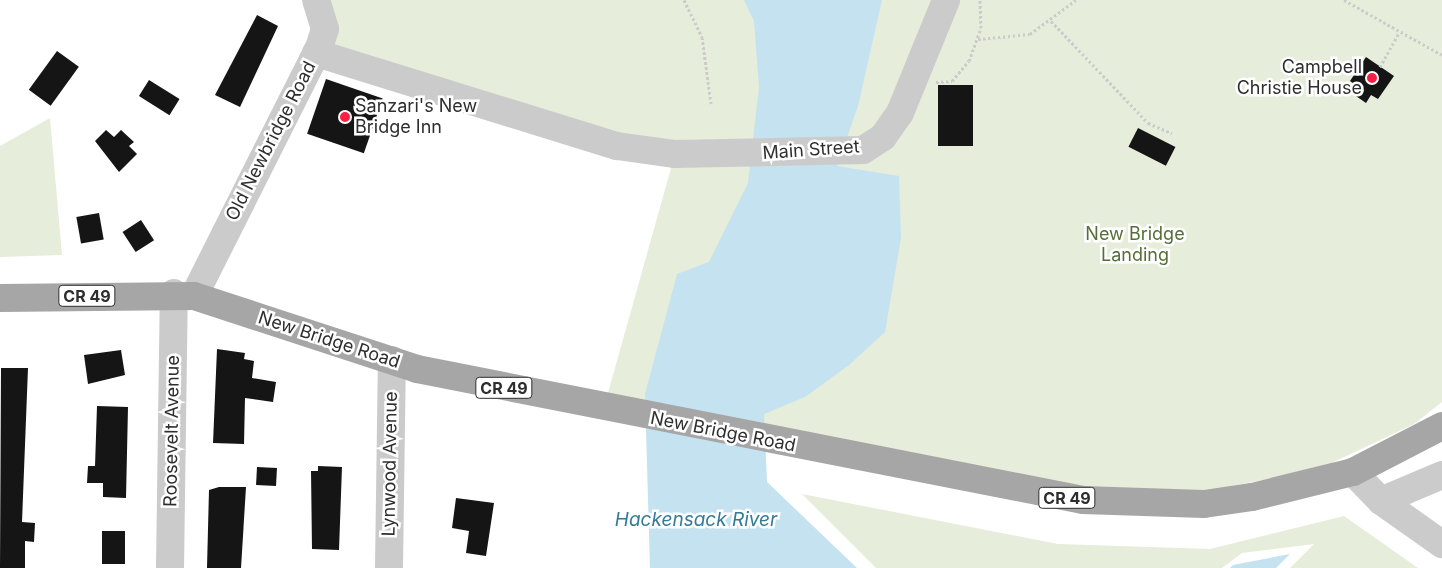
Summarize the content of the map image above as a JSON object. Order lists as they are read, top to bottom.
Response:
{
  "streets": {
    "main road": ["CR 49", "New Bridge Road"],
    "street": [
      "Old Newbridge Road",
      "Main Street",
      "Roosevelt Avenue",
      "Lynwood Avenue"
    ]
  },
  "crossings": [
    ["Old Newbridge Road", "Main Street"],
    ["Old Newbridge Road", "New Bridge Road"],
    ["Old Newbridge Road", "Roosevelt Avenue"],
    ["New Bridge Road", "Roosevelt Avenue"],
    ["New Bridge Road", "Lynwood Avenue"]
  ],
  "water": ["Hackensack River"],
  "parks": ["New Bridge Landing"],
  "places": ["Campbell Christie House", "Sanzari's New Bridge Inn"]
}
